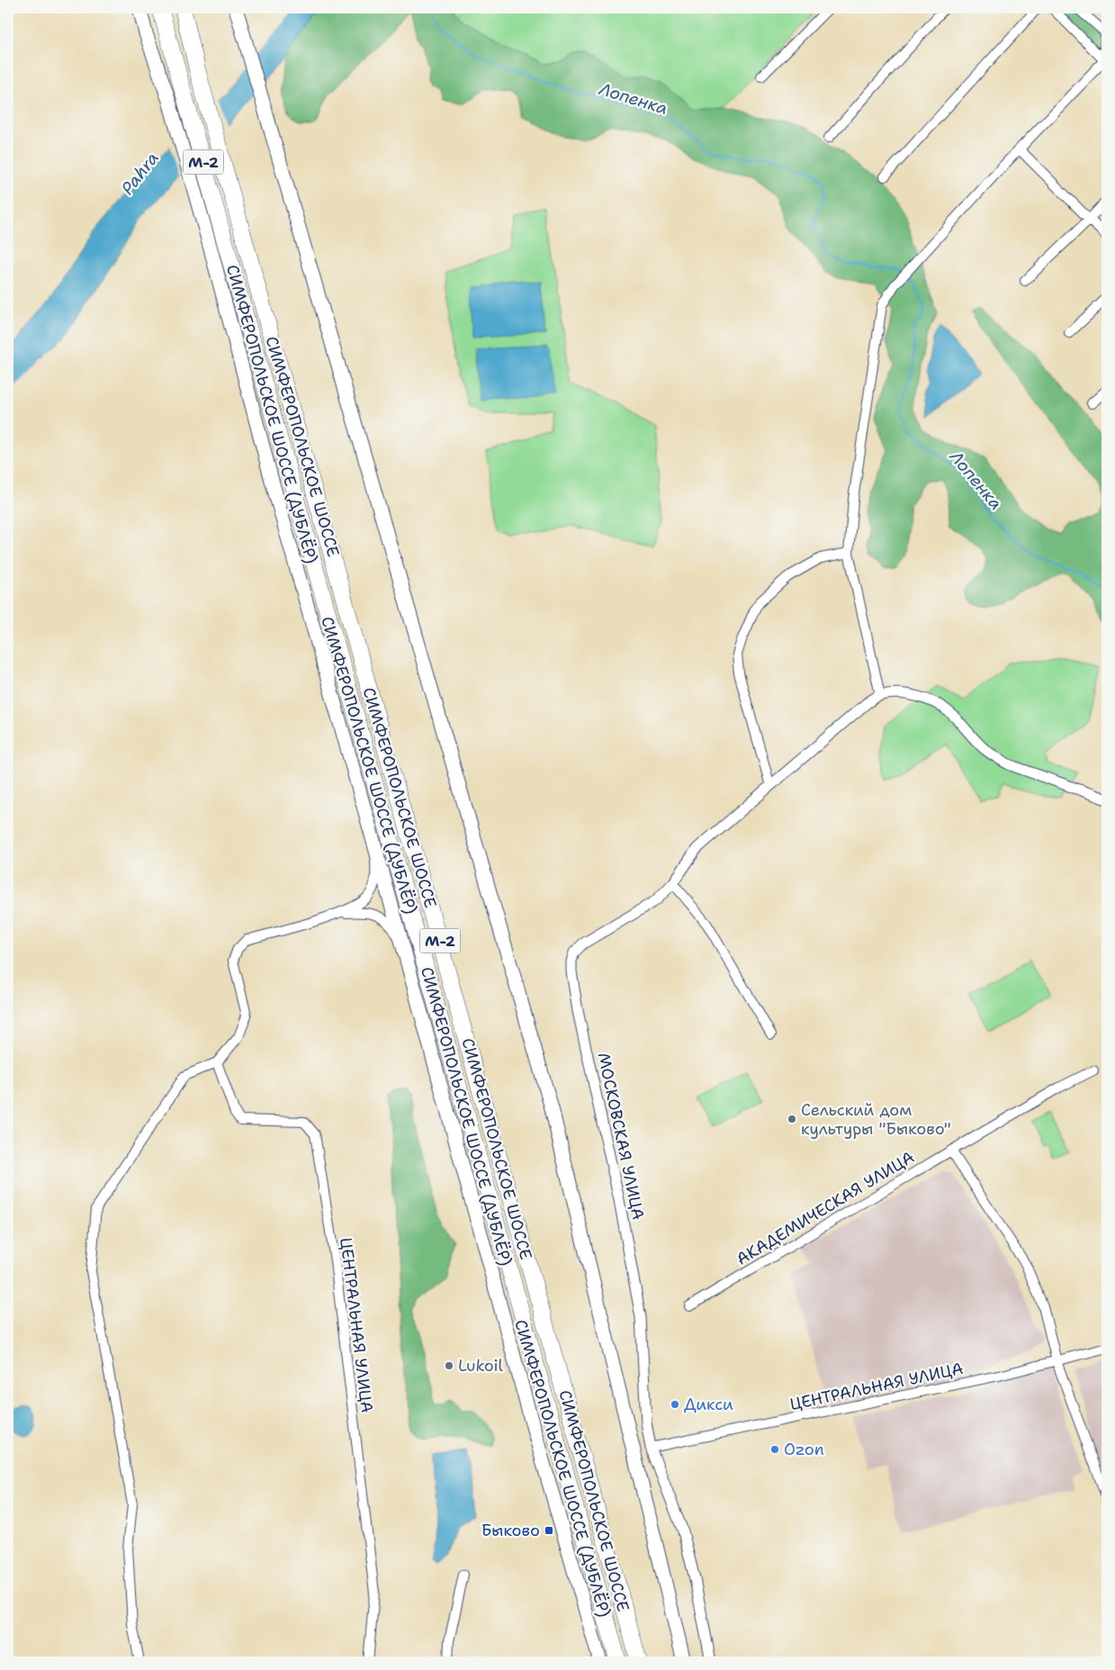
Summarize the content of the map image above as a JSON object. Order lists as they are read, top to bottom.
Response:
{
  "streets": {
    "highway": ["М-2", "СИМФЕРОПОЛЬСКОЕ ШОССЕ"],
    "main road": ["СИМФЕРОПОЛЬСКОЕ ШОССЕ (ДУБЛЁР)"],
    "street": ["МОСКОВСКАЯ УЛИЦА", "АКАДЕМИЧЕСКАЯ УЛИЦА", "ЦЕНТРАЛЬНАЯ УЛИЦА"]
  },
  "crossings": [
    ["МОСКОВСКАЯ УЛИЦА", "ЦЕНТРАЛЬНАЯ УЛИЦА"]
  ],
  "water": ["Лопенка", "Pahra"],
  "places": {
    "other": [
      "Сельский дом культуры \"Быково\"",
      "Lukoil",
      "Дикси",
      "Ozon"
    ],
    "transit": ["Быково"]
  }
}
